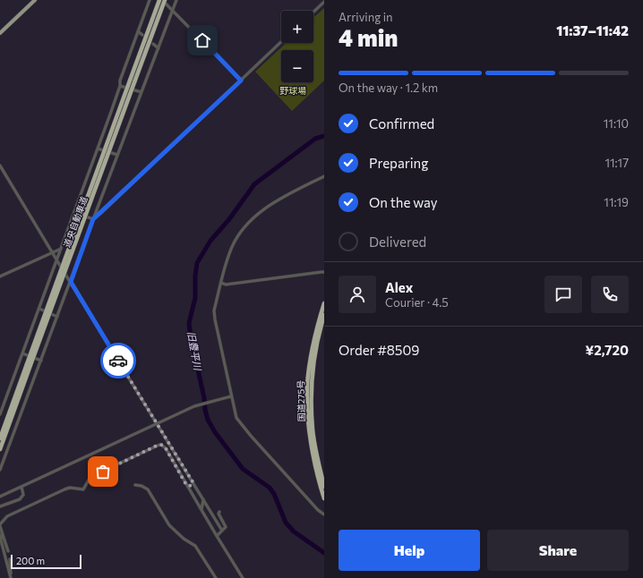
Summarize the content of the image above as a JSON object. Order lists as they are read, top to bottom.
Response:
{
  "streets": {
    "highway": ["道央自動車道", "国道275号"]
  },
  "water": ["旧豊平川"],
  "parks": ["野球場"],
  "scale_bar": "200 m",
  "page": {
    "heading": ["4 min", "Arriving in", "11:37–11:42"],
    "panel": [
      "Alex",
      "Courier · 4.5",
      "Order #8509",
      "¥2,720"
    ],
    "map_buttons": ["+", "−"],
    "bar": "On the way · 1.2 km",
    "list": [
      ["Confirmed", "11:10"],
      ["Preparing", "11:17"],
      ["On the way", "11:19"],
      "Delivered"
    ],
    "buttons": ["Help", "Share"],
    "scale": "200 m"
  }
}
